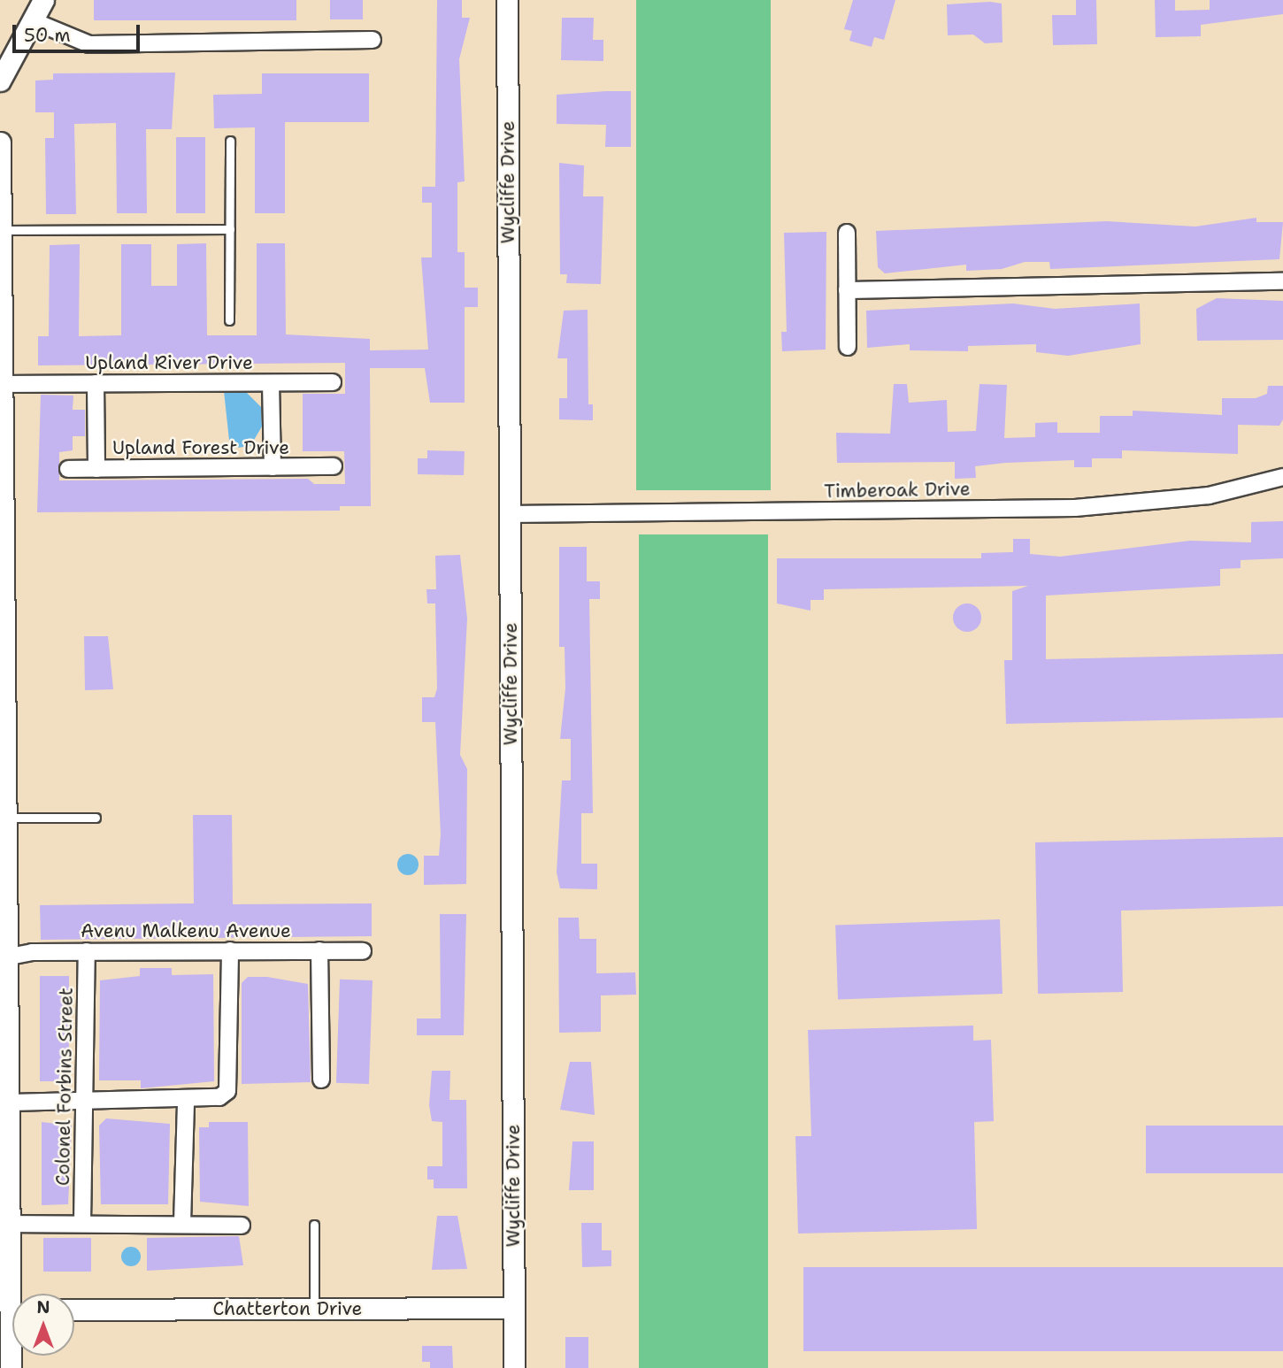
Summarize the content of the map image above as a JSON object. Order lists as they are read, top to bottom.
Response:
{
  "streets": {
    "street": [
      "Wycliffe Drive",
      "Upland River Drive",
      "Upland Forest Drive",
      "Timberoak Drive",
      "Avenu Malkenu Avenue",
      "Colonel Forbins Street",
      "Chatterton Drive"
    ]
  },
  "crossings": [
    ["Wycliffe Drive", "Timberoak Drive"],
    ["Wycliffe Drive", "Chatterton Drive"],
    ["Avenu Malkenu Avenue", "Colonel Forbins Street"]
  ],
  "scale_bar": "50 m",
  "north": "top"
}
